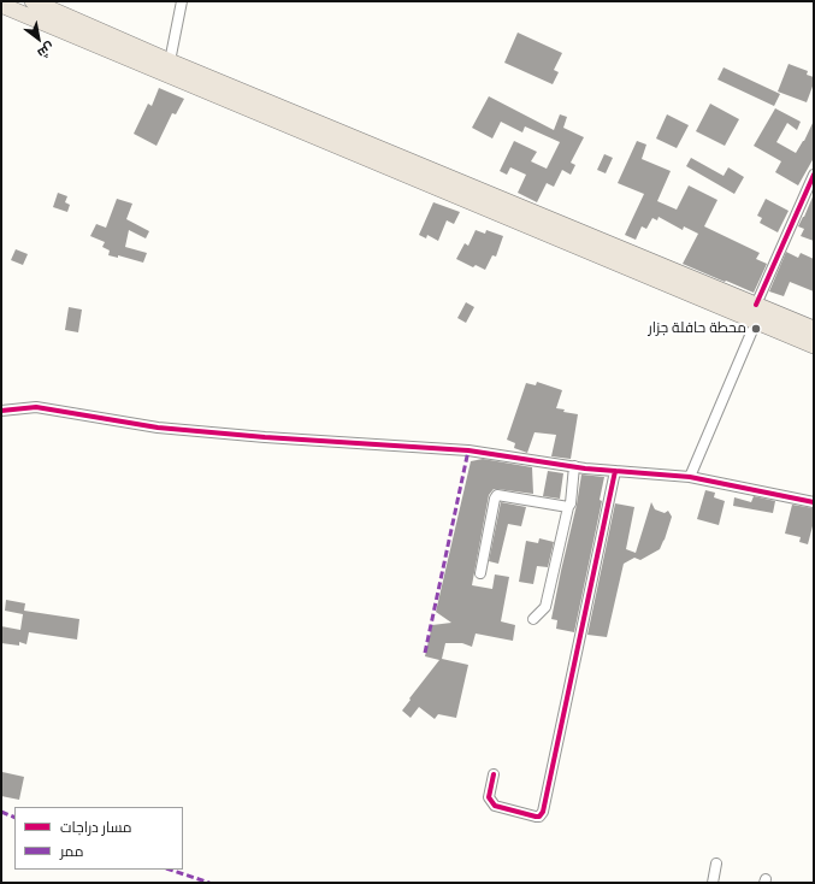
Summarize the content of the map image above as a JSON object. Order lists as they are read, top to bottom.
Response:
{
  "places": ["محطة حافلة جزار"],
  "legend": ["مسار دراجات", "ممر"],
  "north": "bottom right"
}
